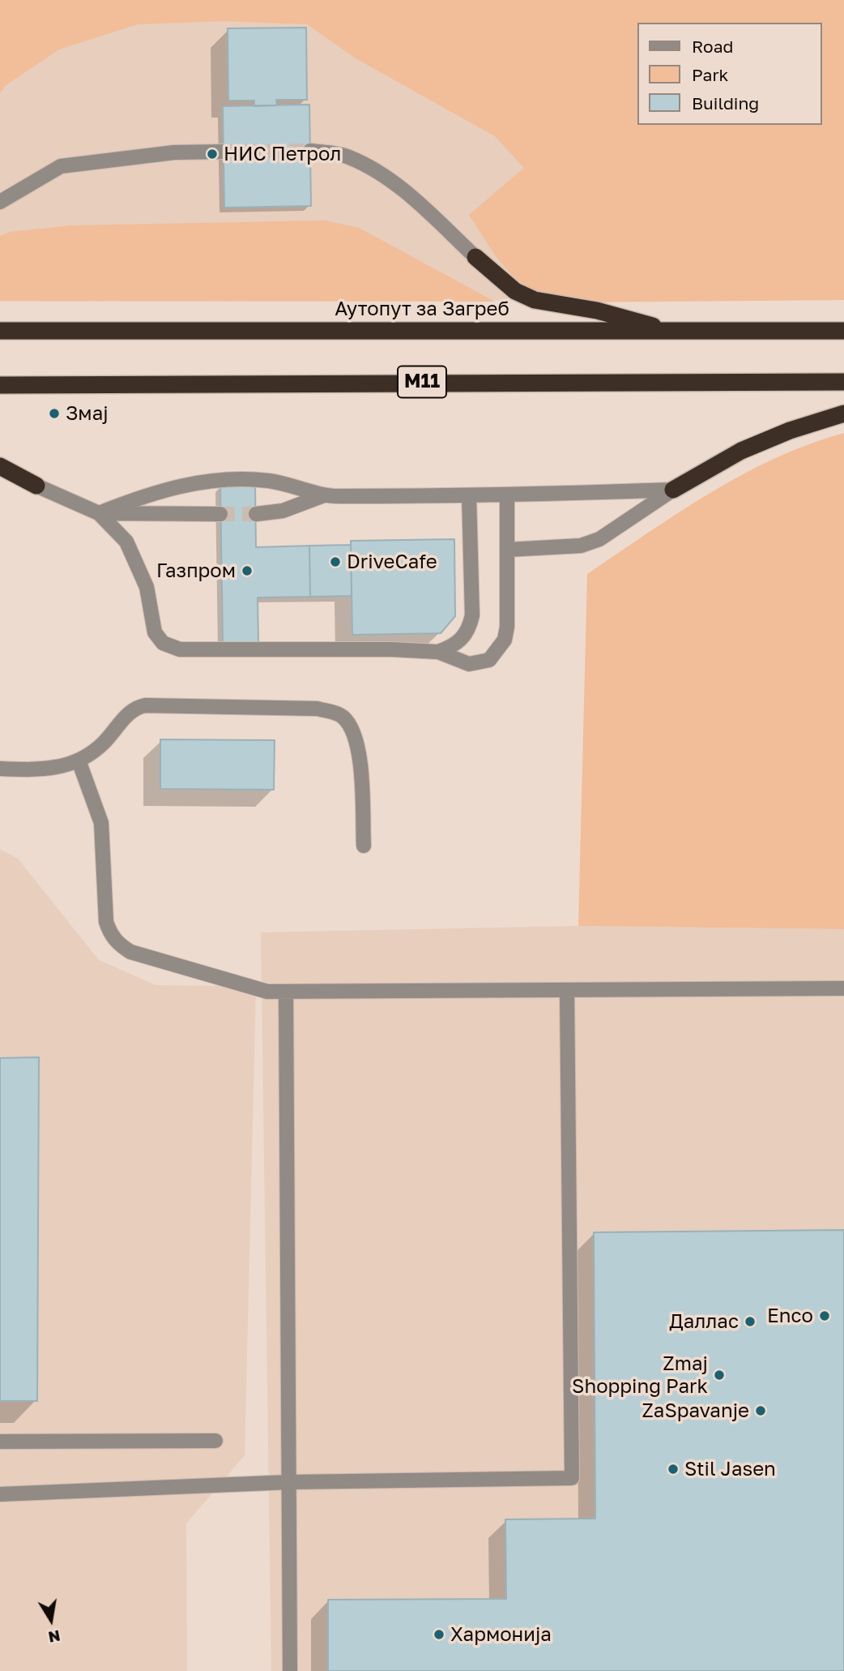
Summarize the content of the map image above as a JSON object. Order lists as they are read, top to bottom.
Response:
{
  "streets": {
    "highway": ["Аутопут за Загреб", "M11"]
  },
  "places": [
    "НИС Петрол",
    "Змај",
    "DriveCafe",
    "Газпром",
    "Enco",
    "Даллас",
    "Zmaj Shopping Park",
    "ZaSpavanje",
    "Stil Jasen",
    "Хармонија"
  ],
  "legend": ["Road", "Park", "Building"],
  "north": "bottom"
}
